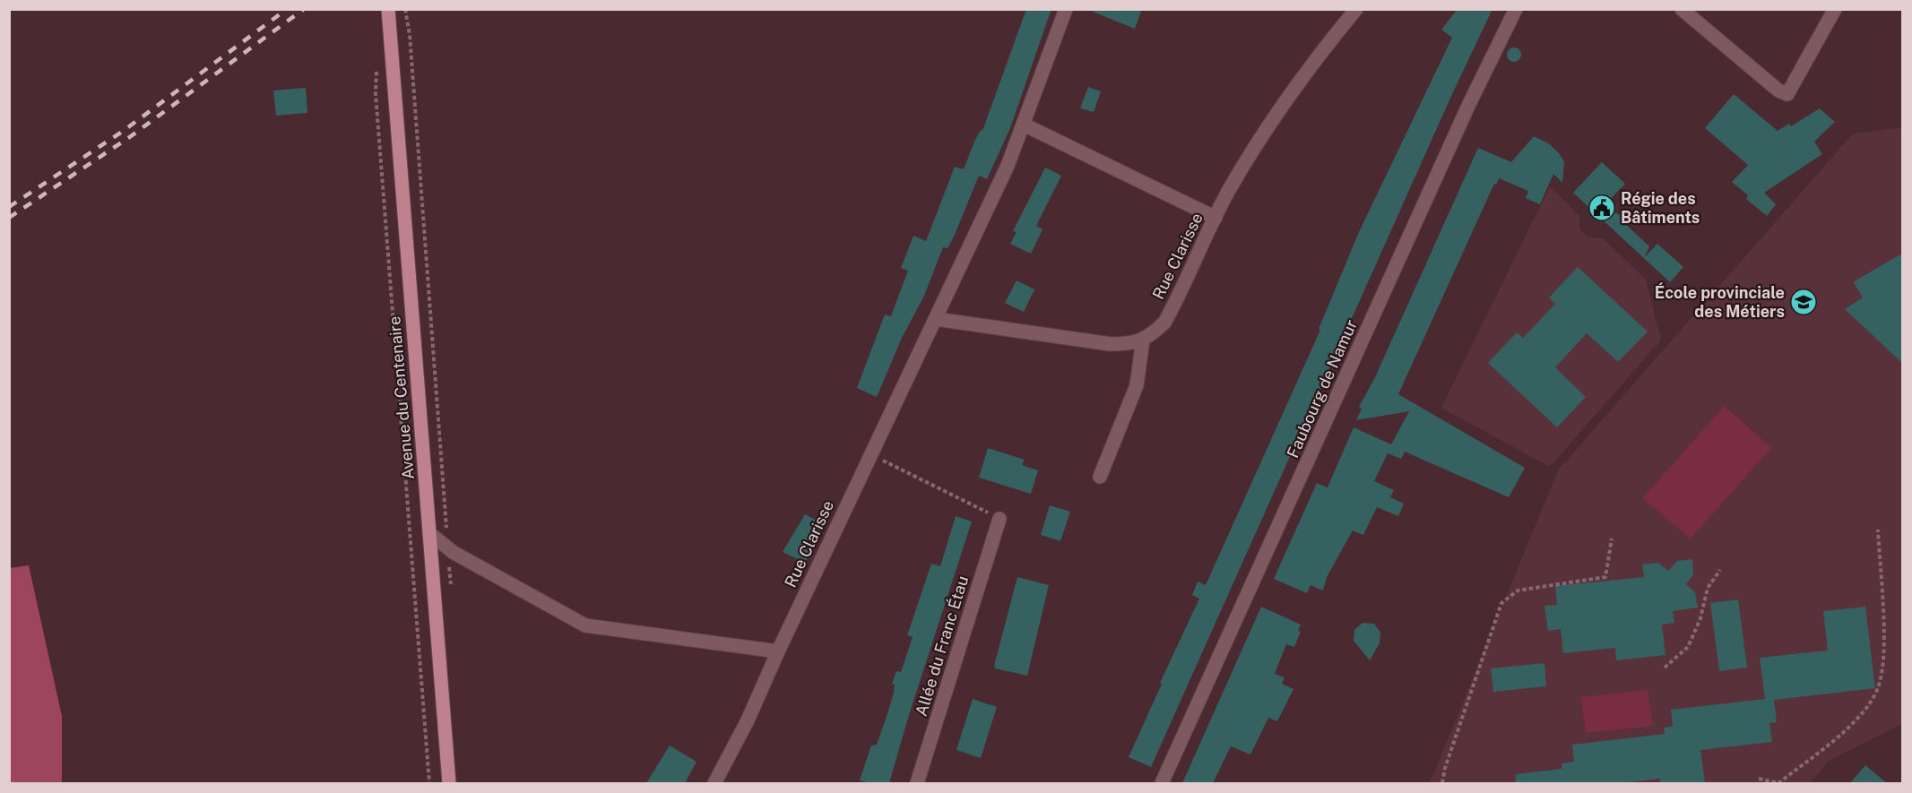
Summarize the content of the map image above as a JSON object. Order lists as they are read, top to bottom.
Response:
{
  "streets": {
    "main road": ["Avenue du Centenaire"],
    "street": ["Rue Clarisse", "Faubourg de Namur", "Allée du Franc Étau"]
  },
  "places": {
    "public building": ["Régie des Bâtiments"],
    "school or university": ["École provinciale des Métiers"]
  }
}
